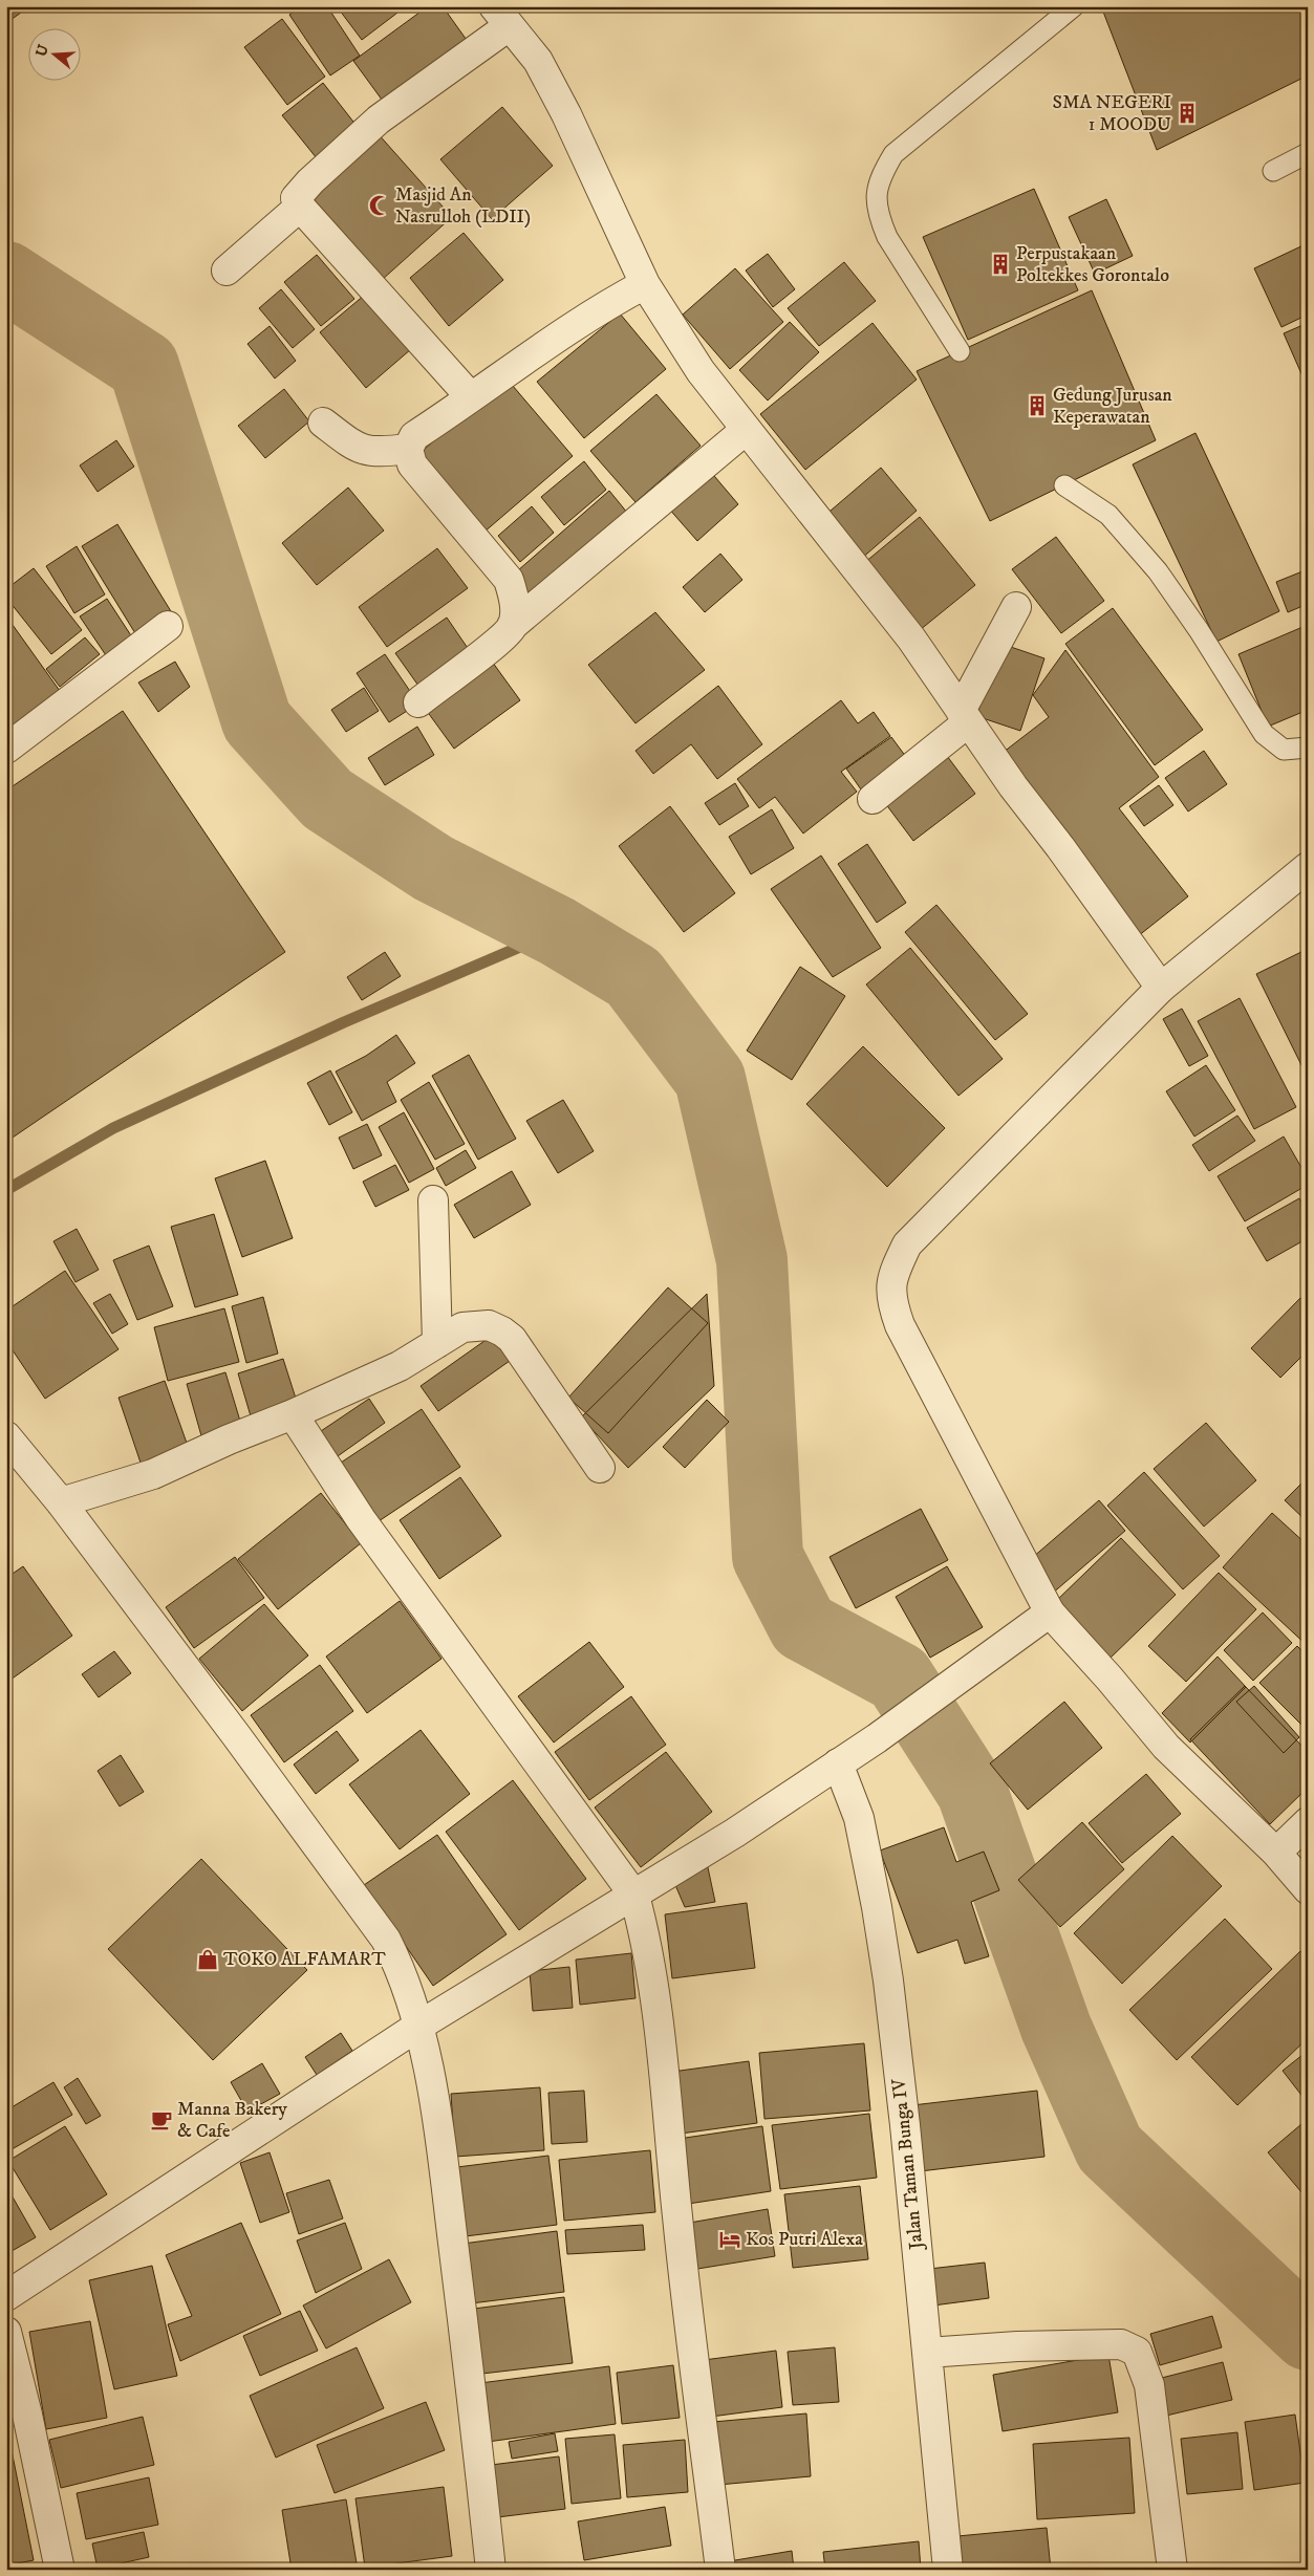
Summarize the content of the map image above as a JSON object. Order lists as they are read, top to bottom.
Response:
{
  "streets": {
    "street": ["Jalan Taman Bunga IV"]
  },
  "places": {
    "building": ["SMA NEGERI 1 MOODU", "Perpustakaan Poltekkes Gorontalo", "Gedung Jurusan Keperawatan"],
    "mosque": ["Masjid An Nasrulloh (LDII)"],
    "shop": ["TOKO ALFAMART"],
    "cafe": ["Manna Bakery & Cafe"],
    "hotel": ["Kos Putri Alexa"]
  },
  "north": "left"
}
